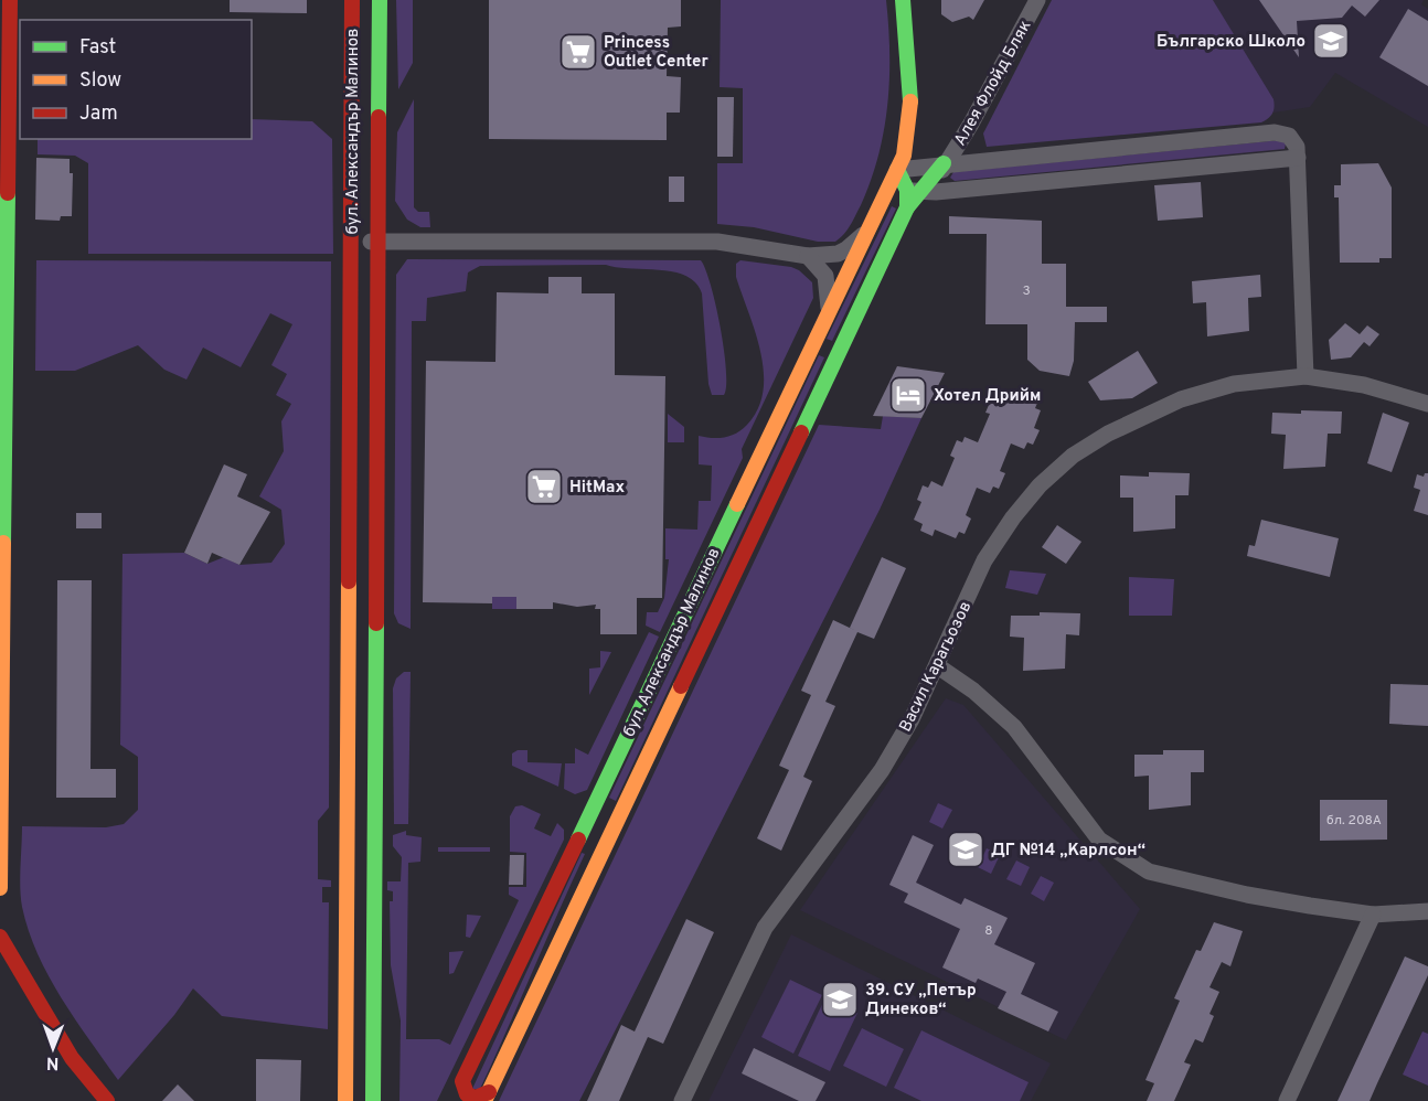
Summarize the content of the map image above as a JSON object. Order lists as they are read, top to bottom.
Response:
{
  "streets": {
    "street": ["Алея Флойд Бляк", "бул. Александър Малинов", "Васил Карагьозов"]
  },
  "crossings": [
    ["Алея Флойд Бляк", "бул. Александър Малинов"]
  ],
  "places": {
    "school or university": ["Българско Школо", "ДГ №14 „Карлсон“", "39. СУ „Петър Динеков“"],
    "supermarket": ["Princess Outlet Center", "HitMax"],
    "hotel": ["Хотел Дрийм"]
  },
  "house_numbers": ["3", "бл. 208А", "8"],
  "legend": ["Fast", "Slow", "Jam"],
  "north": "bottom"
}
